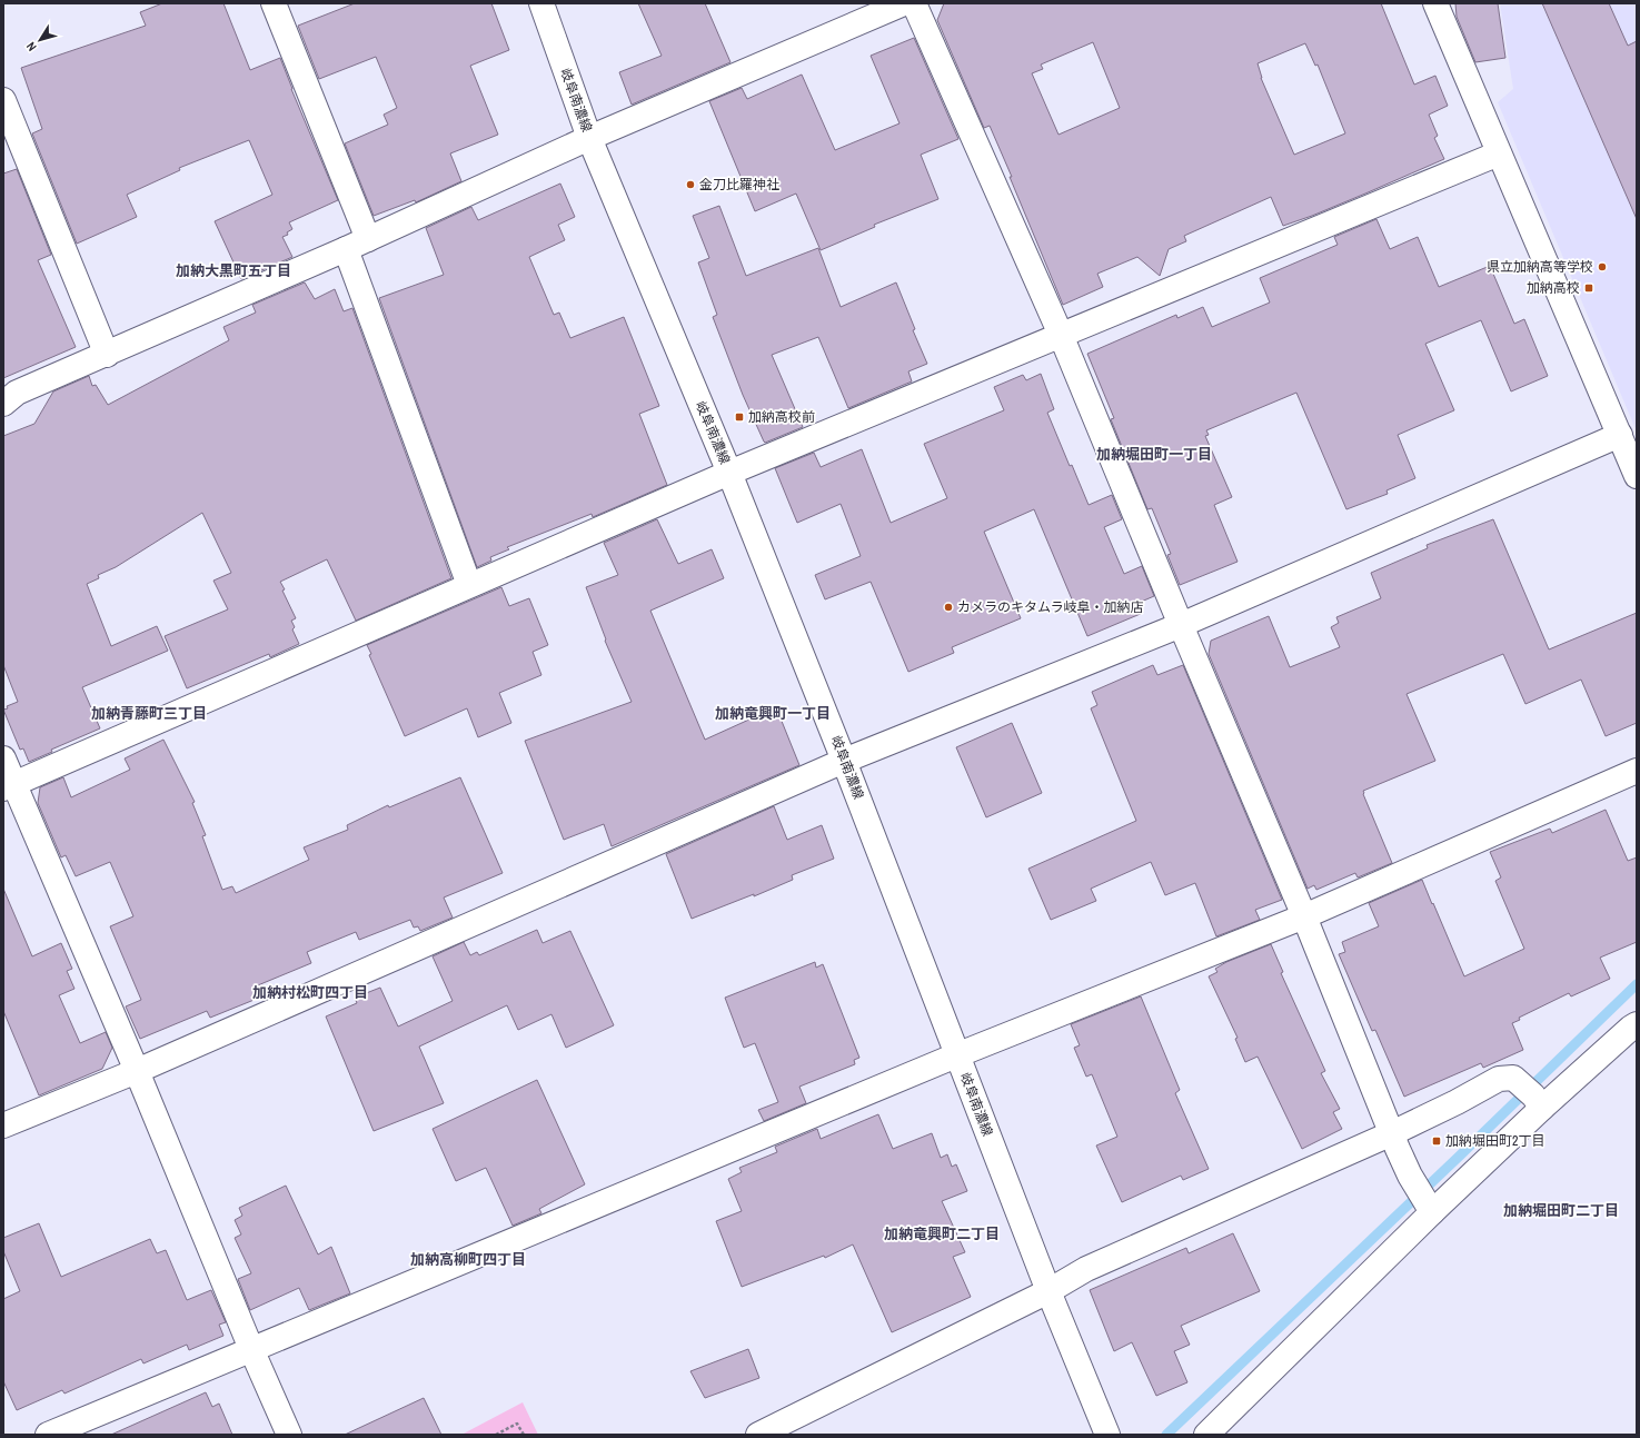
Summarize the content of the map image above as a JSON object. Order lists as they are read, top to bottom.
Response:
{
  "streets": {
    "street": ["岐阜南濃線"]
  },
  "districts": [
    "加納大黒町五丁目",
    "加納堀田町一丁目",
    "加納青藤町三丁目",
    "加納竜興町一丁目",
    "加納村松町四丁目",
    "加納堀田町二丁目",
    "加納竜興町二丁目",
    "加納高柳町四丁目"
  ],
  "places": {
    "other": ["金刀比羅神社", "県立加納高等学校", "カメラのキタムラ岐阜・加納店"],
    "transit": ["加納高校", "加納高校前", "加納堀田町2丁目"]
  },
  "north": "bottom left"
}
